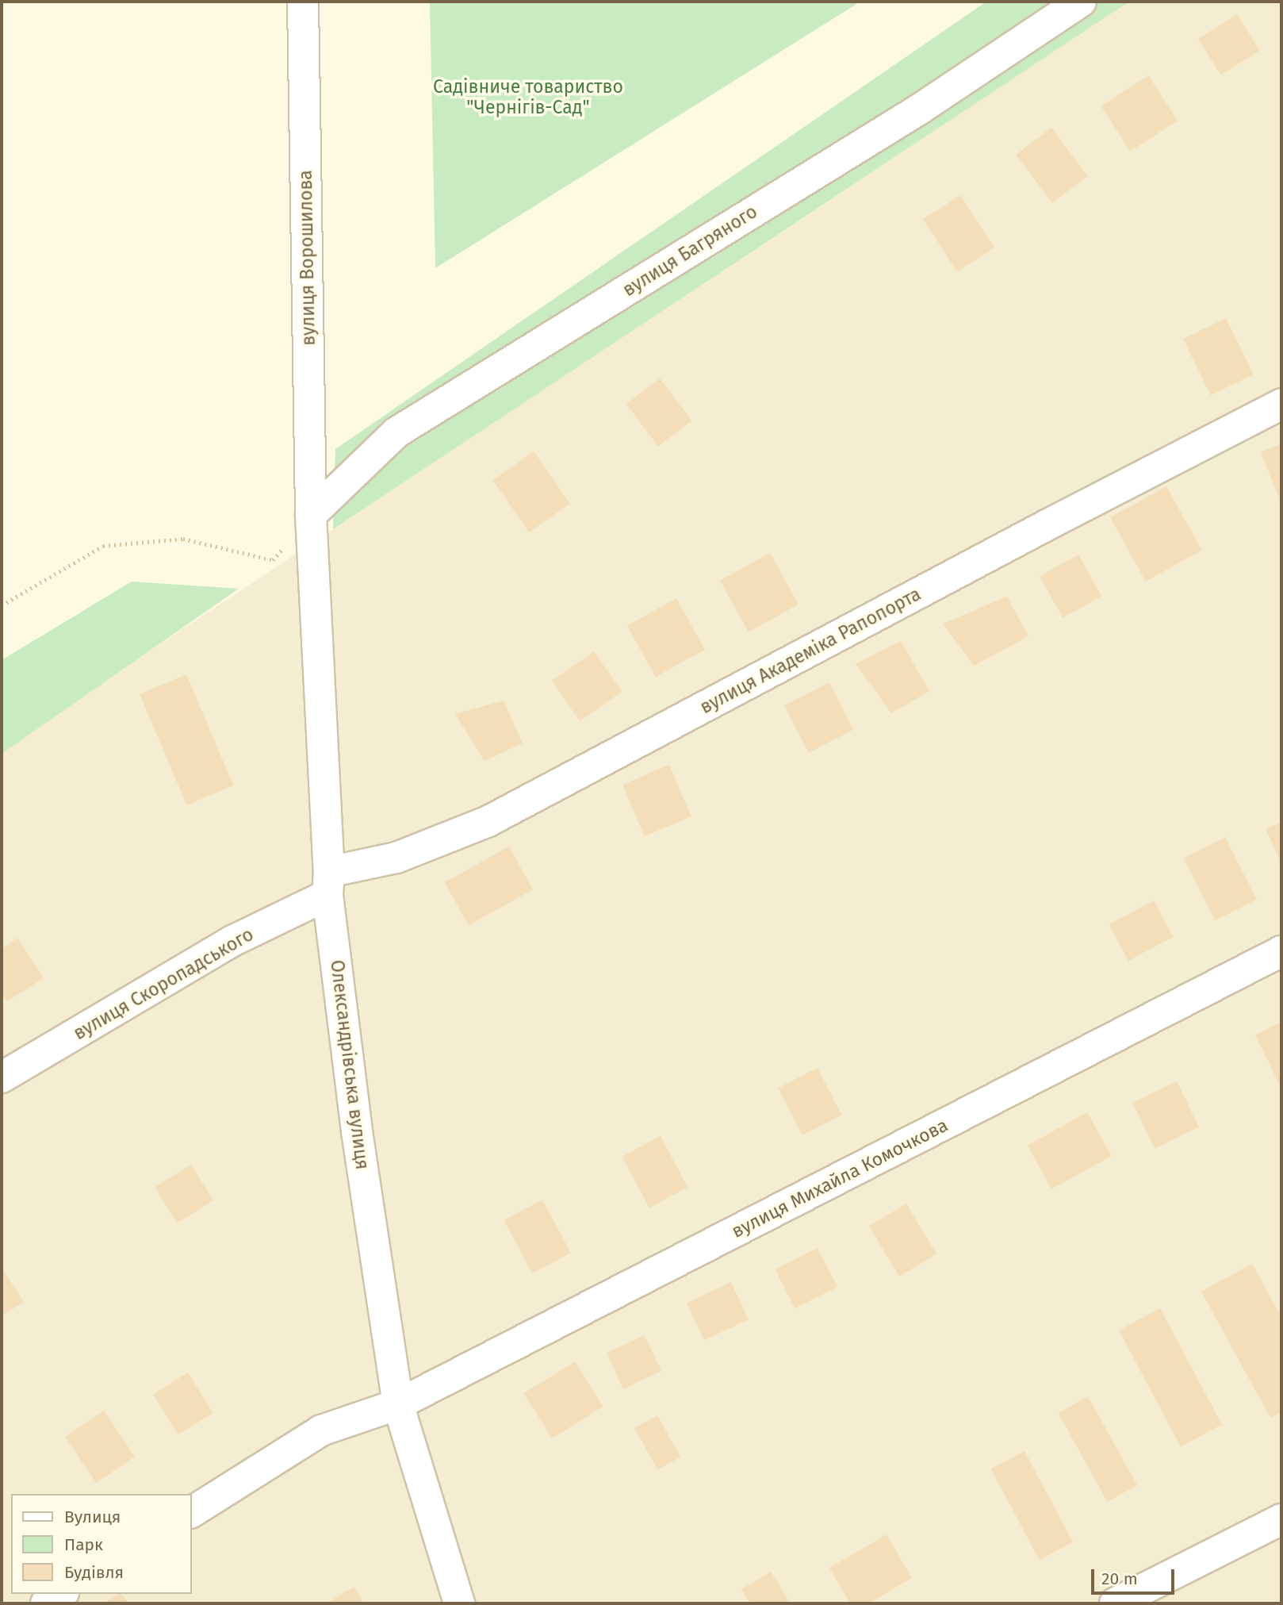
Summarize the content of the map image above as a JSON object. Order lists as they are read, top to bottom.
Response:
{
  "streets": {
    "street": [
      "вулиця Багряного",
      "вулиця Ворошилова",
      "вулиця Академіка Рапопорта",
      "вулиця Скоропадського",
      "Олександрівська вулиця",
      "вулиця Михайла Комочкова"
    ]
  },
  "crossings": [
    ["вулиця Багряного", "вулиця Ворошилова"],
    ["вулиця Багряного", "Олександрівська вулиця"],
    ["вулиця Ворошилова", "Олександрівська вулиця"],
    ["вулиця Академіка Рапопорта", "вулиця Скоропадського"],
    ["вулиця Академіка Рапопорта", "Олександрівська вулиця"],
    ["вулиця Скоропадського", "Олександрівська вулиця"],
    ["Олександрівська вулиця", "вулиця Михайла Комочкова"]
  ],
  "parks": ["Садівниче товариство \"Чернігів-Сад\""],
  "legend": ["Вулиця", "Парк", "Будівля"],
  "scale_bar": "20 m"
}
